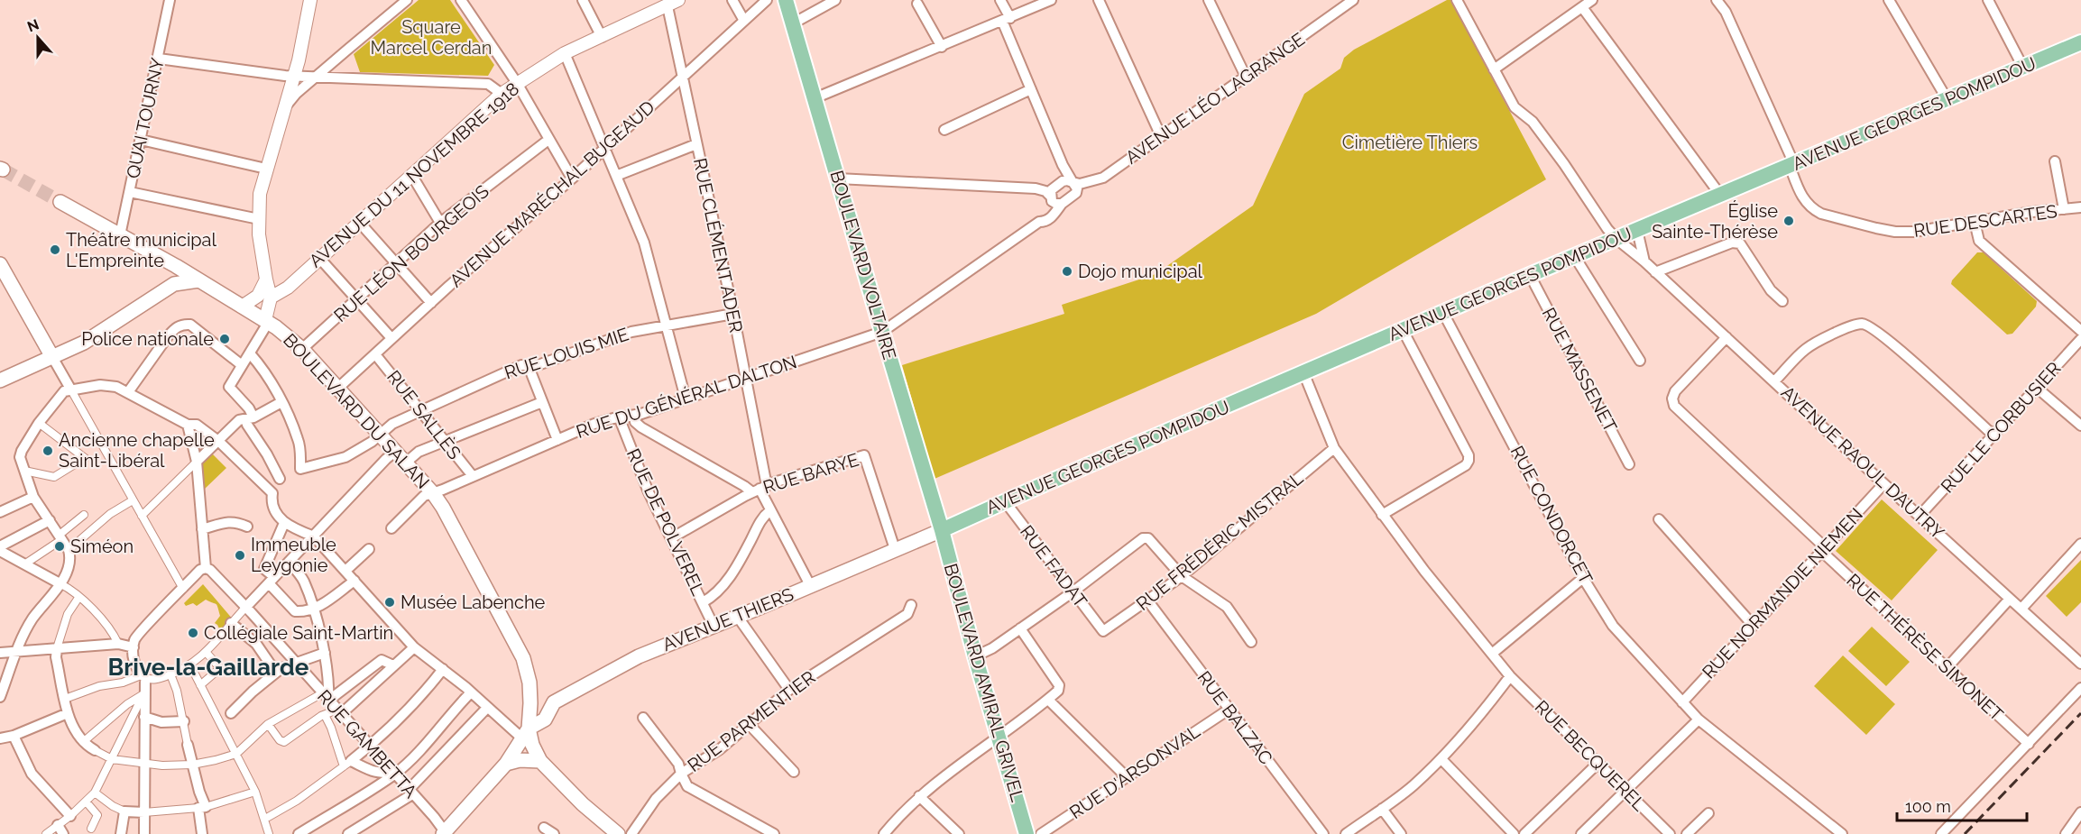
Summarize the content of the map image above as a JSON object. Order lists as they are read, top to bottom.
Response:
{
  "streets": {
    "main road": [
      "AVENUE GEORGES POMPIDOU",
      "BOULEVARD VOLTAIRE",
      "BOULEVARD DU SALAN",
      "AVENUE THIERS",
      "BOULEVARD AMIRAL GRIVEL"
    ],
    "street": [
      "AVENUE LÉO LAGRANGE",
      "QUAI TOURNY",
      "AVENUE DU 11 NOVEMBRE 1918",
      "AVENUE MARÉCHAL BUGEAUD",
      "RUE DESCARTES",
      "RUE CLÉMENT ADER",
      "RUE LÉON BOURGEOIS",
      "RUE LOUIS MIE",
      "RUE MASSENET",
      "RUE DU GÉNÉRAL DALTON",
      "RUE SALLÈS",
      "RUE LE CORBUSIER",
      "AVENUE RAOUL DAUTRY",
      "RUE BARYE",
      "RUE CONDORCET",
      "RUE DE POLVEREL",
      "RUE FRÉDÉRIC MISTRAL",
      "RUE FADAT",
      "RUE NORMANDIE NIEMEN",
      "RUE THÉRÈSE SIMONET",
      "RUE BALZAC",
      "RUE PARMENTIER",
      "RUE GAMBETTA",
      "RUE BECQUEREL",
      "RUE D'ARSONVAL"
    ]
  },
  "crossings": [
    ["AVENUE GEORGES POMPIDOU", "RUE DESCARTES"],
    ["AVENUE GEORGES POMPIDOU", "BOULEVARD VOLTAIRE"],
    ["AVENUE GEORGES POMPIDOU", "RUE MASSENET"],
    ["AVENUE GEORGES POMPIDOU", "AVENUE RAOUL DAUTRY"],
    ["AVENUE GEORGES POMPIDOU", "RUE CONDORCET"],
    ["AVENUE GEORGES POMPIDOU", "RUE FADAT"],
    ["AVENUE GEORGES POMPIDOU", "AVENUE THIERS"],
    ["AVENUE GEORGES POMPIDOU", "BOULEVARD AMIRAL GRIVEL"],
    ["AVENUE GEORGES POMPIDOU", "RUE BECQUEREL"],
    ["QUAI TOURNY", "BOULEVARD DU SALAN"],
    ["AVENUE DU 11 NOVEMBRE 1918", "RUE CLÉMENT ADER"],
    ["AVENUE MARÉCHAL BUGEAUD", "RUE CLÉMENT ADER"],
    ["AVENUE MARÉCHAL BUGEAUD", "BOULEVARD DU SALAN"],
    ["AVENUE MARÉCHAL BUGEAUD", "RUE SALLÈS"],
    ["RUE CLÉMENT ADER", "RUE LOUIS MIE"],
    ["RUE CLÉMENT ADER", "RUE DU GÉNÉRAL DALTON"],
    ["RUE CLÉMENT ADER", "RUE BARYE"],
    ["RUE CLÉMENT ADER", "AVENUE THIERS"],
    ["RUE LÉON BOURGEOIS", "BOULEVARD DU SALAN"],
    ["BOULEVARD VOLTAIRE", "RUE DU GÉNÉRAL DALTON"],
    ["BOULEVARD VOLTAIRE", "AVENUE THIERS"],
    ["BOULEVARD VOLTAIRE", "BOULEVARD AMIRAL GRIVEL"],
    ["RUE LOUIS MIE", "BOULEVARD DU SALAN"],
    ["RUE LOUIS MIE", "RUE SALLÈS"],
    ["RUE DU GÉNÉRAL DALTON", "BOULEVARD DU SALAN"],
    ["RUE DU GÉNÉRAL DALTON", "RUE SALLÈS"],
    ["RUE DU GÉNÉRAL DALTON", "RUE DE POLVEREL"],
    ["BOULEVARD DU SALAN", "AVENUE THIERS"],
    ["RUE LE CORBUSIER", "AVENUE RAOUL DAUTRY"],
    ["AVENUE RAOUL DAUTRY", "RUE NORMANDIE NIEMEN"],
    ["AVENUE RAOUL DAUTRY", "RUE THÉRÈSE SIMONET"],
    ["RUE BARYE", "RUE DE POLVEREL"],
    ["RUE BARYE", "AVENUE THIERS"],
    ["RUE CONDORCET", "RUE NORMANDIE NIEMEN"],
    ["RUE DE POLVEREL", "AVENUE THIERS"],
    ["RUE FRÉDÉRIC MISTRAL", "RUE FADAT"],
    ["RUE FRÉDÉRIC MISTRAL", "RUE BALZAC"],
    ["RUE FRÉDÉRIC MISTRAL", "RUE BECQUEREL"],
    ["RUE NORMANDIE NIEMEN", "RUE THÉRÈSE SIMONET"],
    ["AVENUE THIERS", "BOULEVARD AMIRAL GRIVEL"],
    ["RUE BALZAC", "RUE D'ARSONVAL"]
  ],
  "districts": ["Brive-la-Gaillarde"],
  "parks": ["Square Marcel Cerdan", "Cimetière Thiers"],
  "places": [
    "Église Sainte-Thérèse",
    "Théâtre municipal L'Empreinte",
    "Dojo municipal",
    "Police nationale",
    "Ancienne chapelle Saint-Libéral",
    "Siméon",
    "Immeuble Leygonie",
    "Musée Labenche",
    "Collégiale Saint-Martin"
  ],
  "scale_bar": "100 m",
  "north": "top"
}
